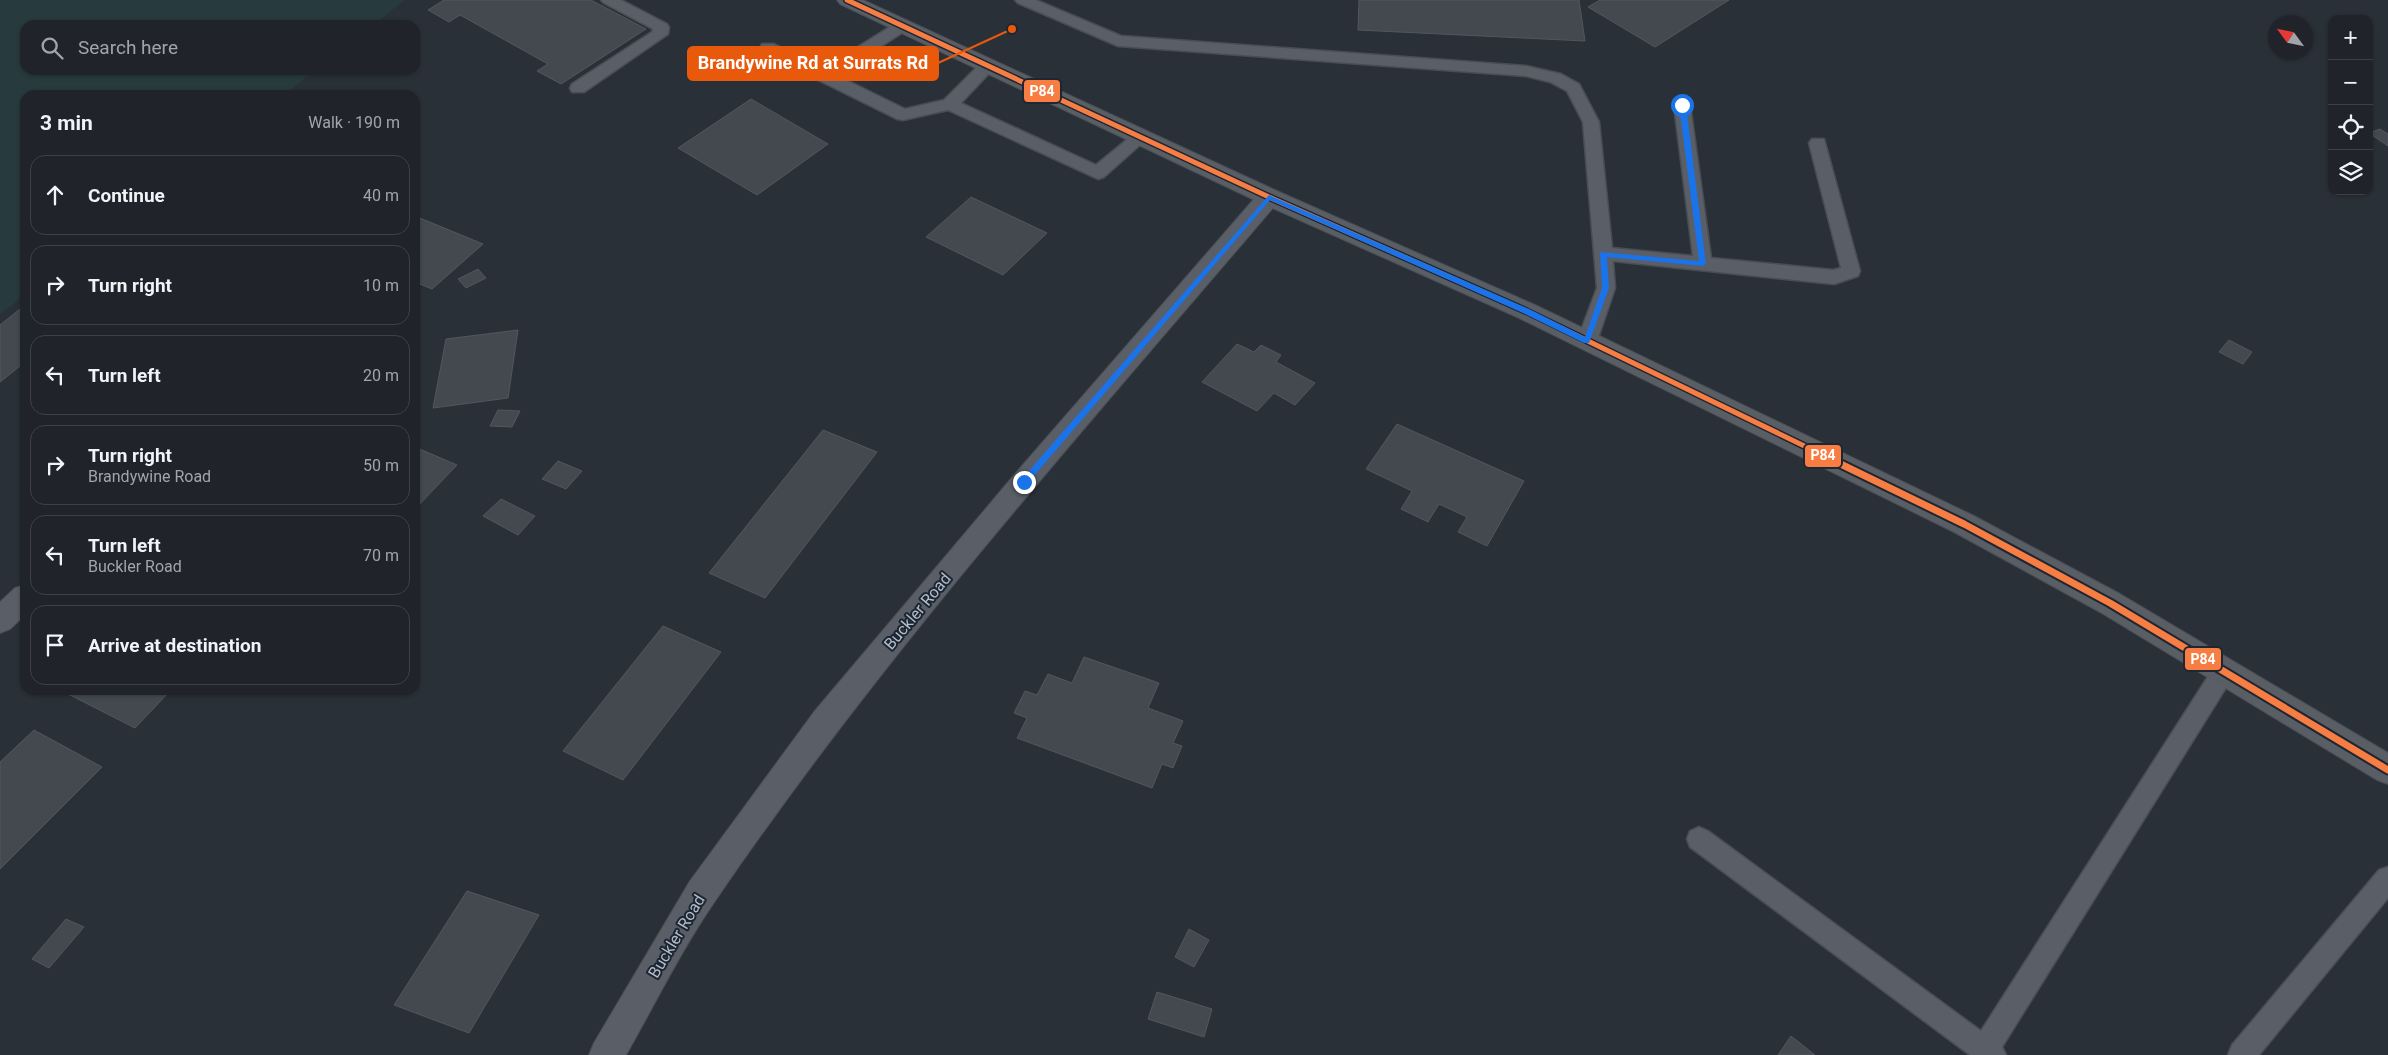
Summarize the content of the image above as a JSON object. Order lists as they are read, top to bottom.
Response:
{
  "streets": {
    "street": ["Buckler Road"]
  },
  "places": ["Brandywine Rd at Surrats Rd"],
  "lines": ["transit line P84"],
  "north": "top left",
  "page": {
    "map_buttons": ["+", "−"],
    "search": "Search here",
    "heading": ["3 min", "Walk · 190 m"],
    "list": [
      ["Continue", "40 m"],
      ["Turn right", "10 m"],
      ["Turn left", "20 m"],
      ["Turn right", "Brandywine Road", "50 m"],
      ["Turn left", "Buckler Road", "70 m"],
      "Arrive at destination"
    ]
  }
}
